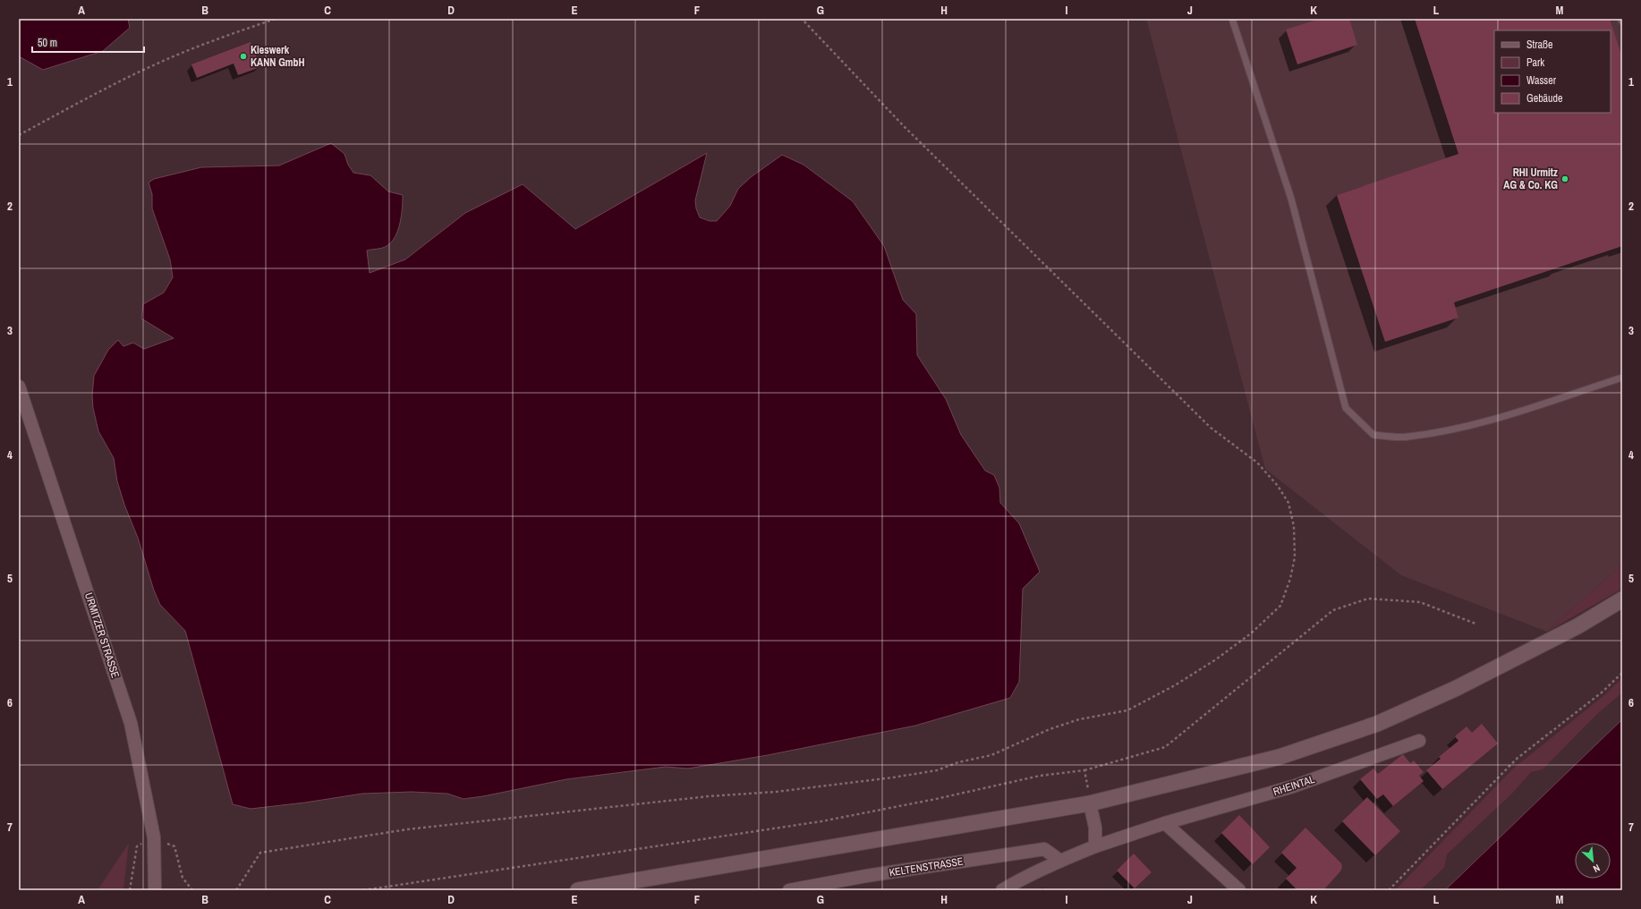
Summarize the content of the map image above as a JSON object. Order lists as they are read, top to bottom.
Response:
{
  "streets": {
    "street": ["URMITZER STRASSE", "RHEINTAL", "KELTENSTRASSE"]
  },
  "crossings": [
    ["RHEINTAL", "KELTENSTRASSE"]
  ],
  "places": ["Kieswerk KANN GmbH", "RHI Urmitz AG & Co. KG"],
  "legend": [
    "Straße",
    "Park",
    "Wasser",
    "Gebäude"
  ],
  "scale_bar": "50 m",
  "north": "bottom right",
  "grid": {
    "columns": [
      "A",
      "B",
      "C",
      "D",
      "E",
      "F",
      "G",
      "H",
      "I",
      "J",
      "K",
      "L",
      "M"
    ],
    "rows": [
      "1",
      "2",
      "3",
      "4",
      "5",
      "6",
      "7"
    ]
  }
}
